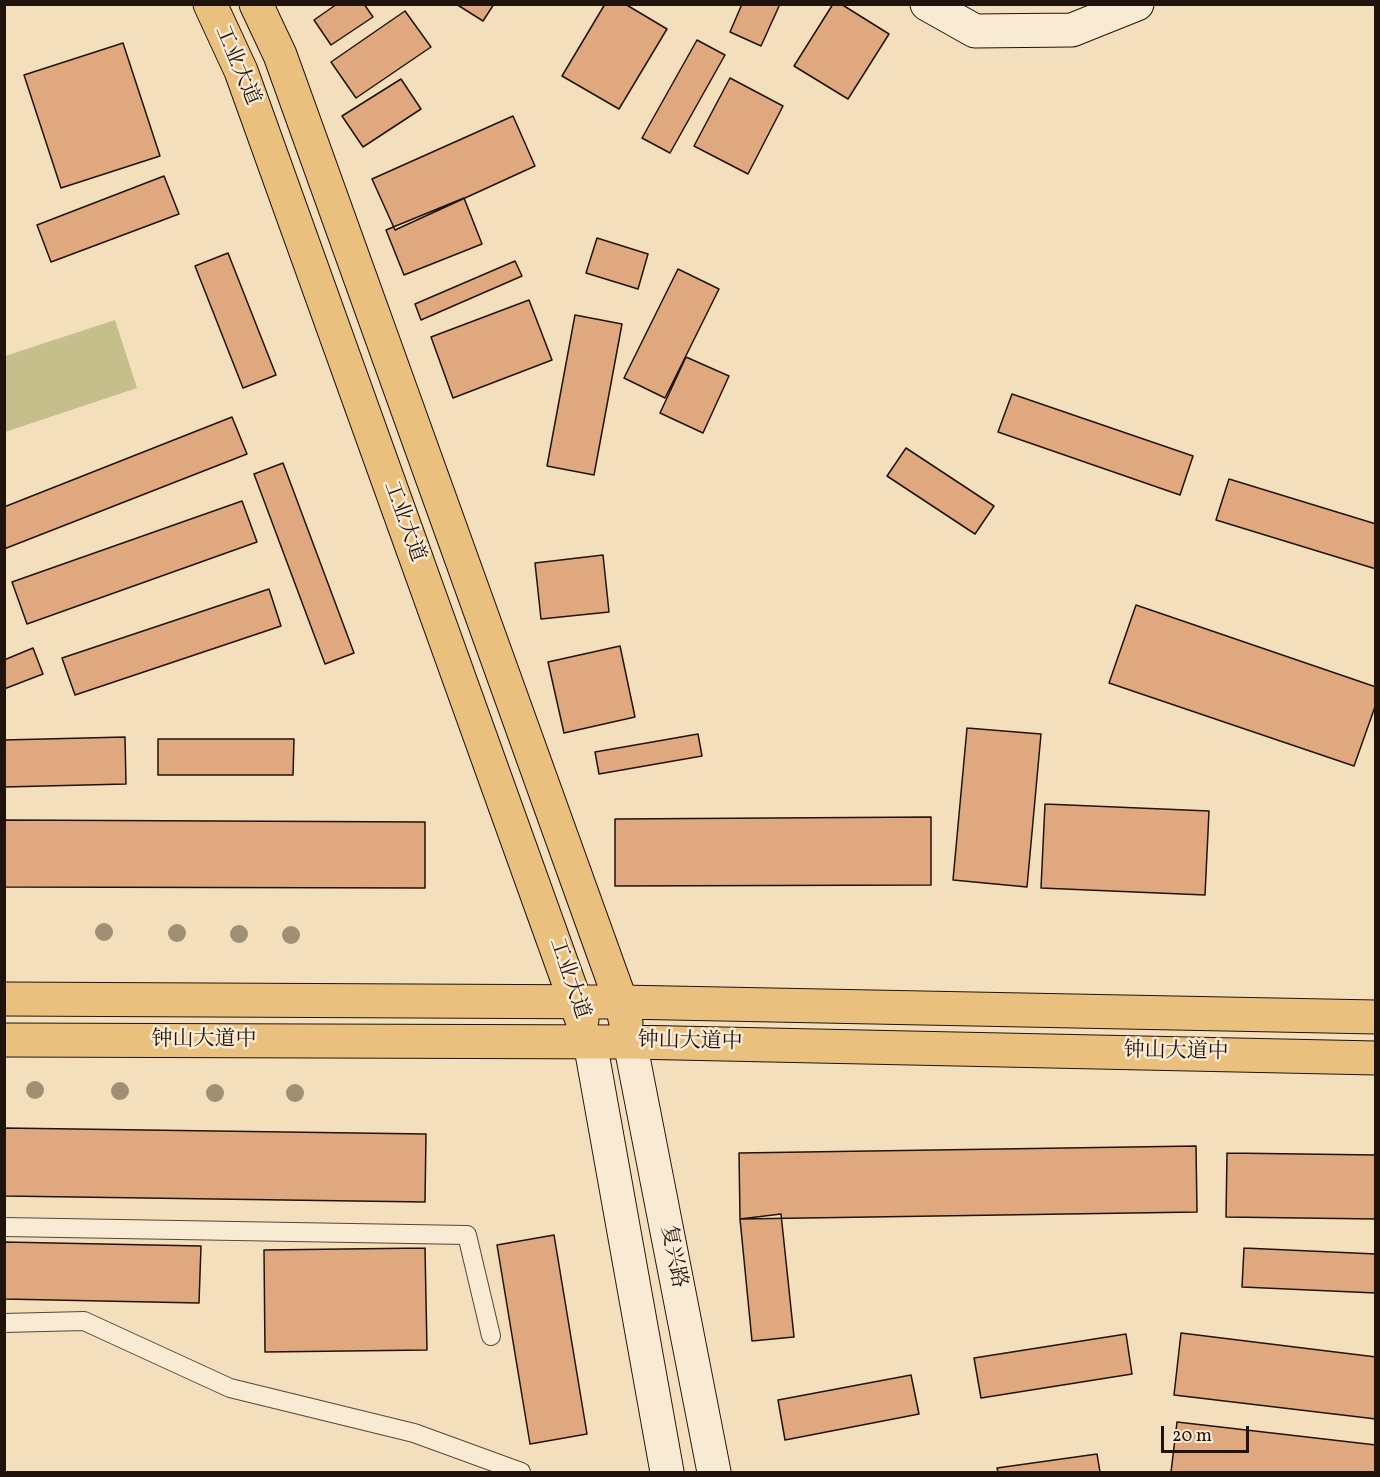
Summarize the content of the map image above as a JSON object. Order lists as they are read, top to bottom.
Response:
{
  "streets": {
    "highway": ["工业大道", "钟山大道中"],
    "main road": ["复兴路"]
  },
  "crossings": [
    ["工业大道", "钟山大道中"],
    ["工业大道", "复兴路"],
    ["钟山大道中", "复兴路"]
  ],
  "scale_bar": "20 m"
}
